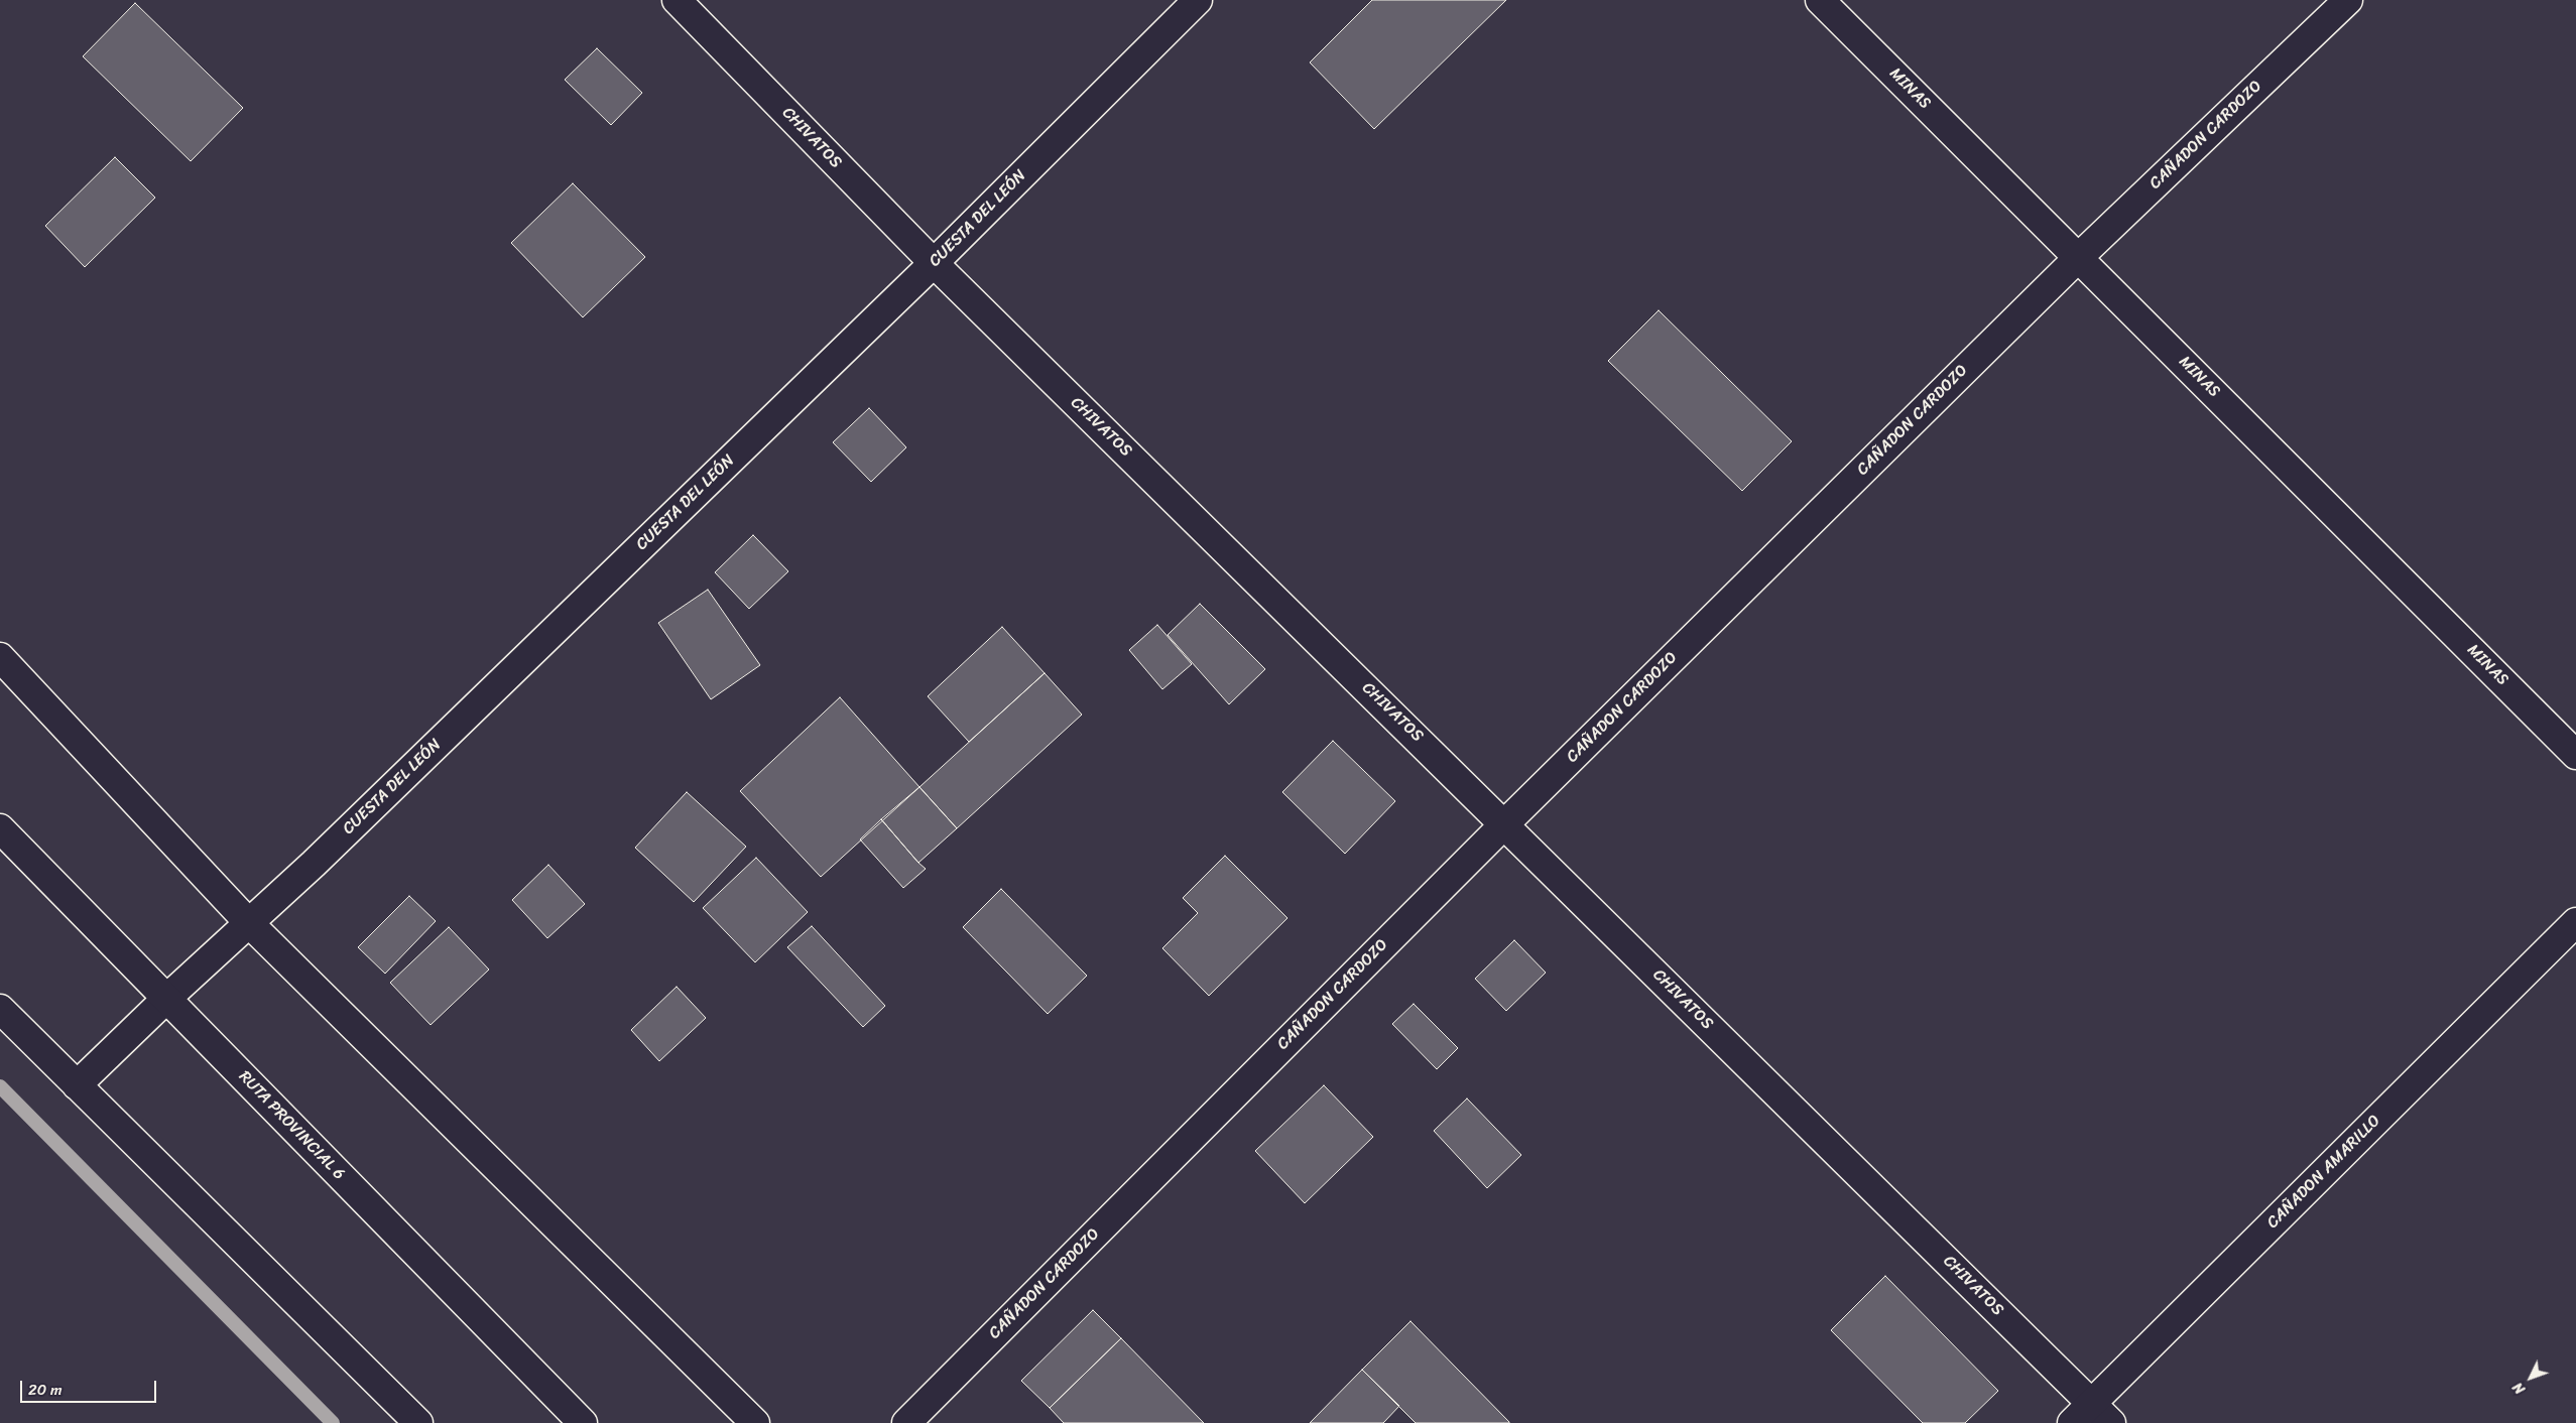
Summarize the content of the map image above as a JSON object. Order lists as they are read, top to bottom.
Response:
{
  "streets": {
    "street": [
      "MINAS",
      "CAÑADON CARDOZO",
      "CHIVATOS",
      "CUESTA DEL LEÓN",
      "RUTA PROVINCIAL 6",
      "CAÑADON AMARILLO"
    ]
  },
  "crossings": [
    ["MINAS", "CAÑADON CARDOZO"],
    ["CAÑADON CARDOZO", "CHIVATOS"],
    ["CHIVATOS", "CUESTA DEL LEÓN"],
    ["CHIVATOS", "CAÑADON AMARILLO"],
    ["CUESTA DEL LEÓN", "RUTA PROVINCIAL 6"]
  ],
  "scale_bar": "20 m",
  "north": "bottom left"
}
